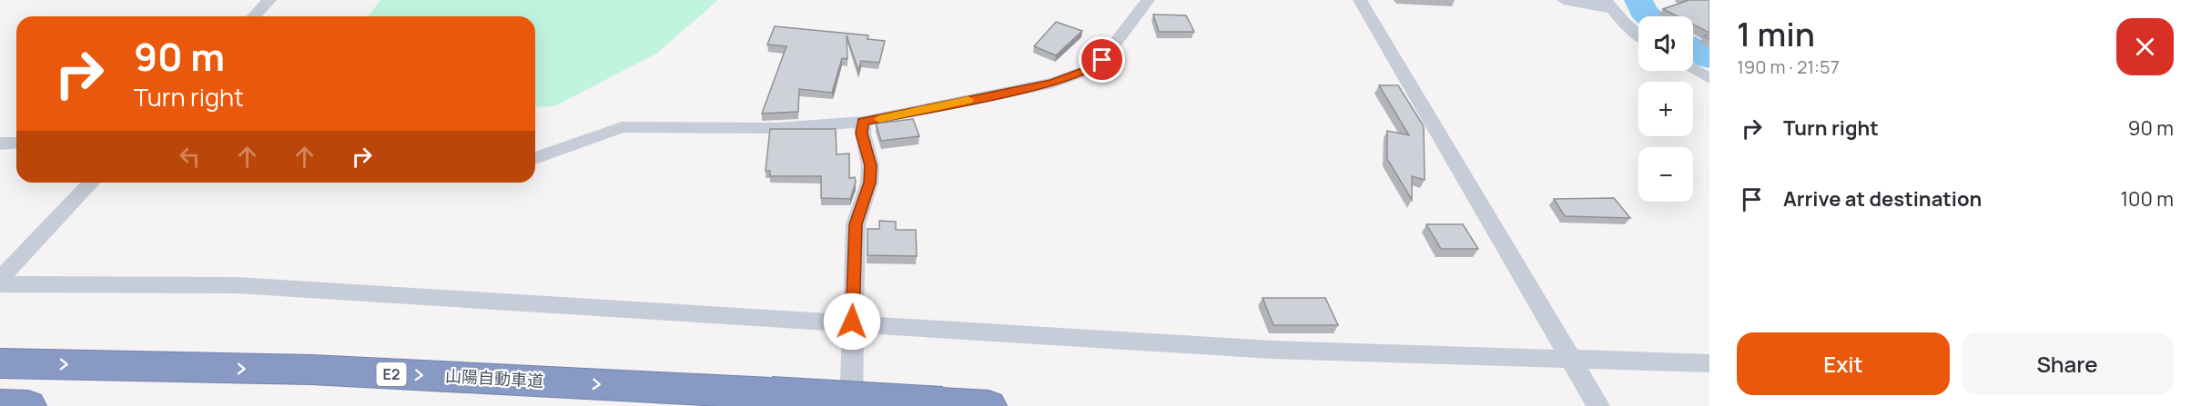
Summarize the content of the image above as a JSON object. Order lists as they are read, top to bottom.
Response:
{
  "streets": {
    "highway": ["E2", "山陽自動車道"]
  },
  "one_way": ["山陽自動車道"],
  "page": {
    "heading": ["1 min", "190 m · 21:57"],
    "map_buttons": ["+", "−"],
    "turn": ["90 m", "Turn right"],
    "list": [
      {
        "name": "Turn right",
        "value": "90 m"
      },
      {
        "name": "Arrive at destination",
        "value": "100 m"
      }
    ],
    "buttons": ["Exit", "Share"]
  }
}
